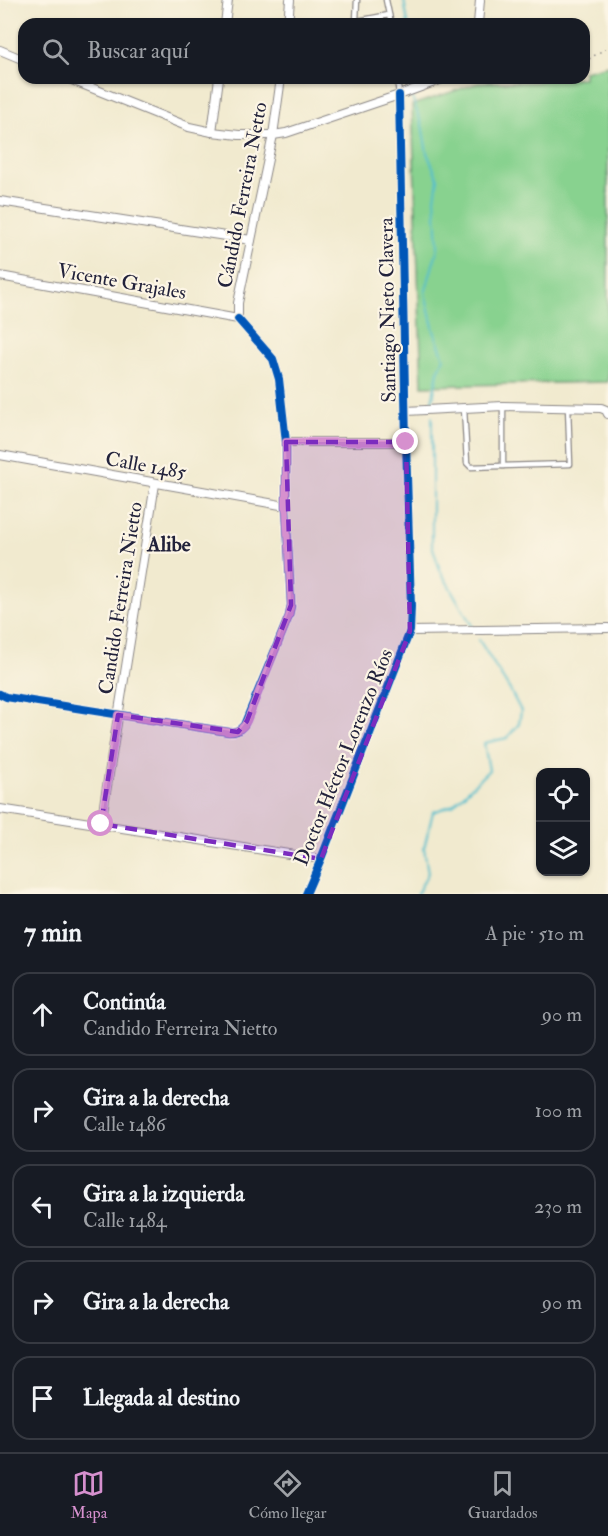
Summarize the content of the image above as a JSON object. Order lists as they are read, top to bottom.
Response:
{
  "streets": {
    "street": [
      "Cándido Ferreira Netto",
      "Vicente Grajales",
      "Santiago Nieto Clavera",
      "Calle 1485",
      "Candido Ferreira Nietto",
      "Doctor Héctor Lorenzo Ríos"
    ]
  },
  "crossings": [
    ["Cándido Ferreira Netto", "Vicente Grajales"],
    ["Santiago Nieto Clavera", "Doctor Héctor Lorenzo Ríos"],
    ["Calle 1485", "Candido Ferreira Nietto"]
  ],
  "districts": ["Alibe"],
  "page": {
    "search": "Buscar aquí",
    "heading": ["7 min", "A pie · 510 m"],
    "list": [
      ["Continúa", "Candido Ferreira Nietto", "90 m"],
      ["Gira a la derecha", "Calle 1486", "100 m"],
      ["Gira a la izquierda", "Calle 1484", "230 m"],
      ["Gira a la derecha", "90 m"],
      "Llegada al destino"
    ],
    "nav": ["Mapa", "Cómo llegar", "Guardados"]
  }
}
